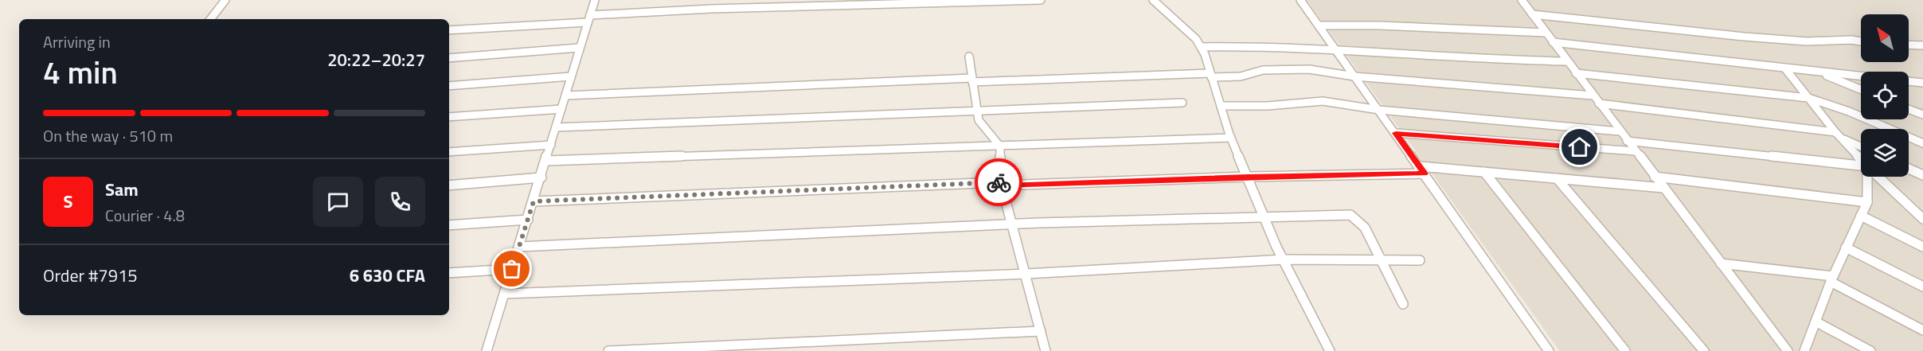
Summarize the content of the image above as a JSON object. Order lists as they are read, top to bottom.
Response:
{
  "north": "top left",
  "page": {
    "heading": ["4 min", "Arriving in", "20:22–20:27"],
    "panel": [
      "Sam",
      "Courier · 4.8",
      "Order #7915",
      "6 630 CFA"
    ],
    "bar": "On the way · 510 m",
    "round": "S"
  }
}
